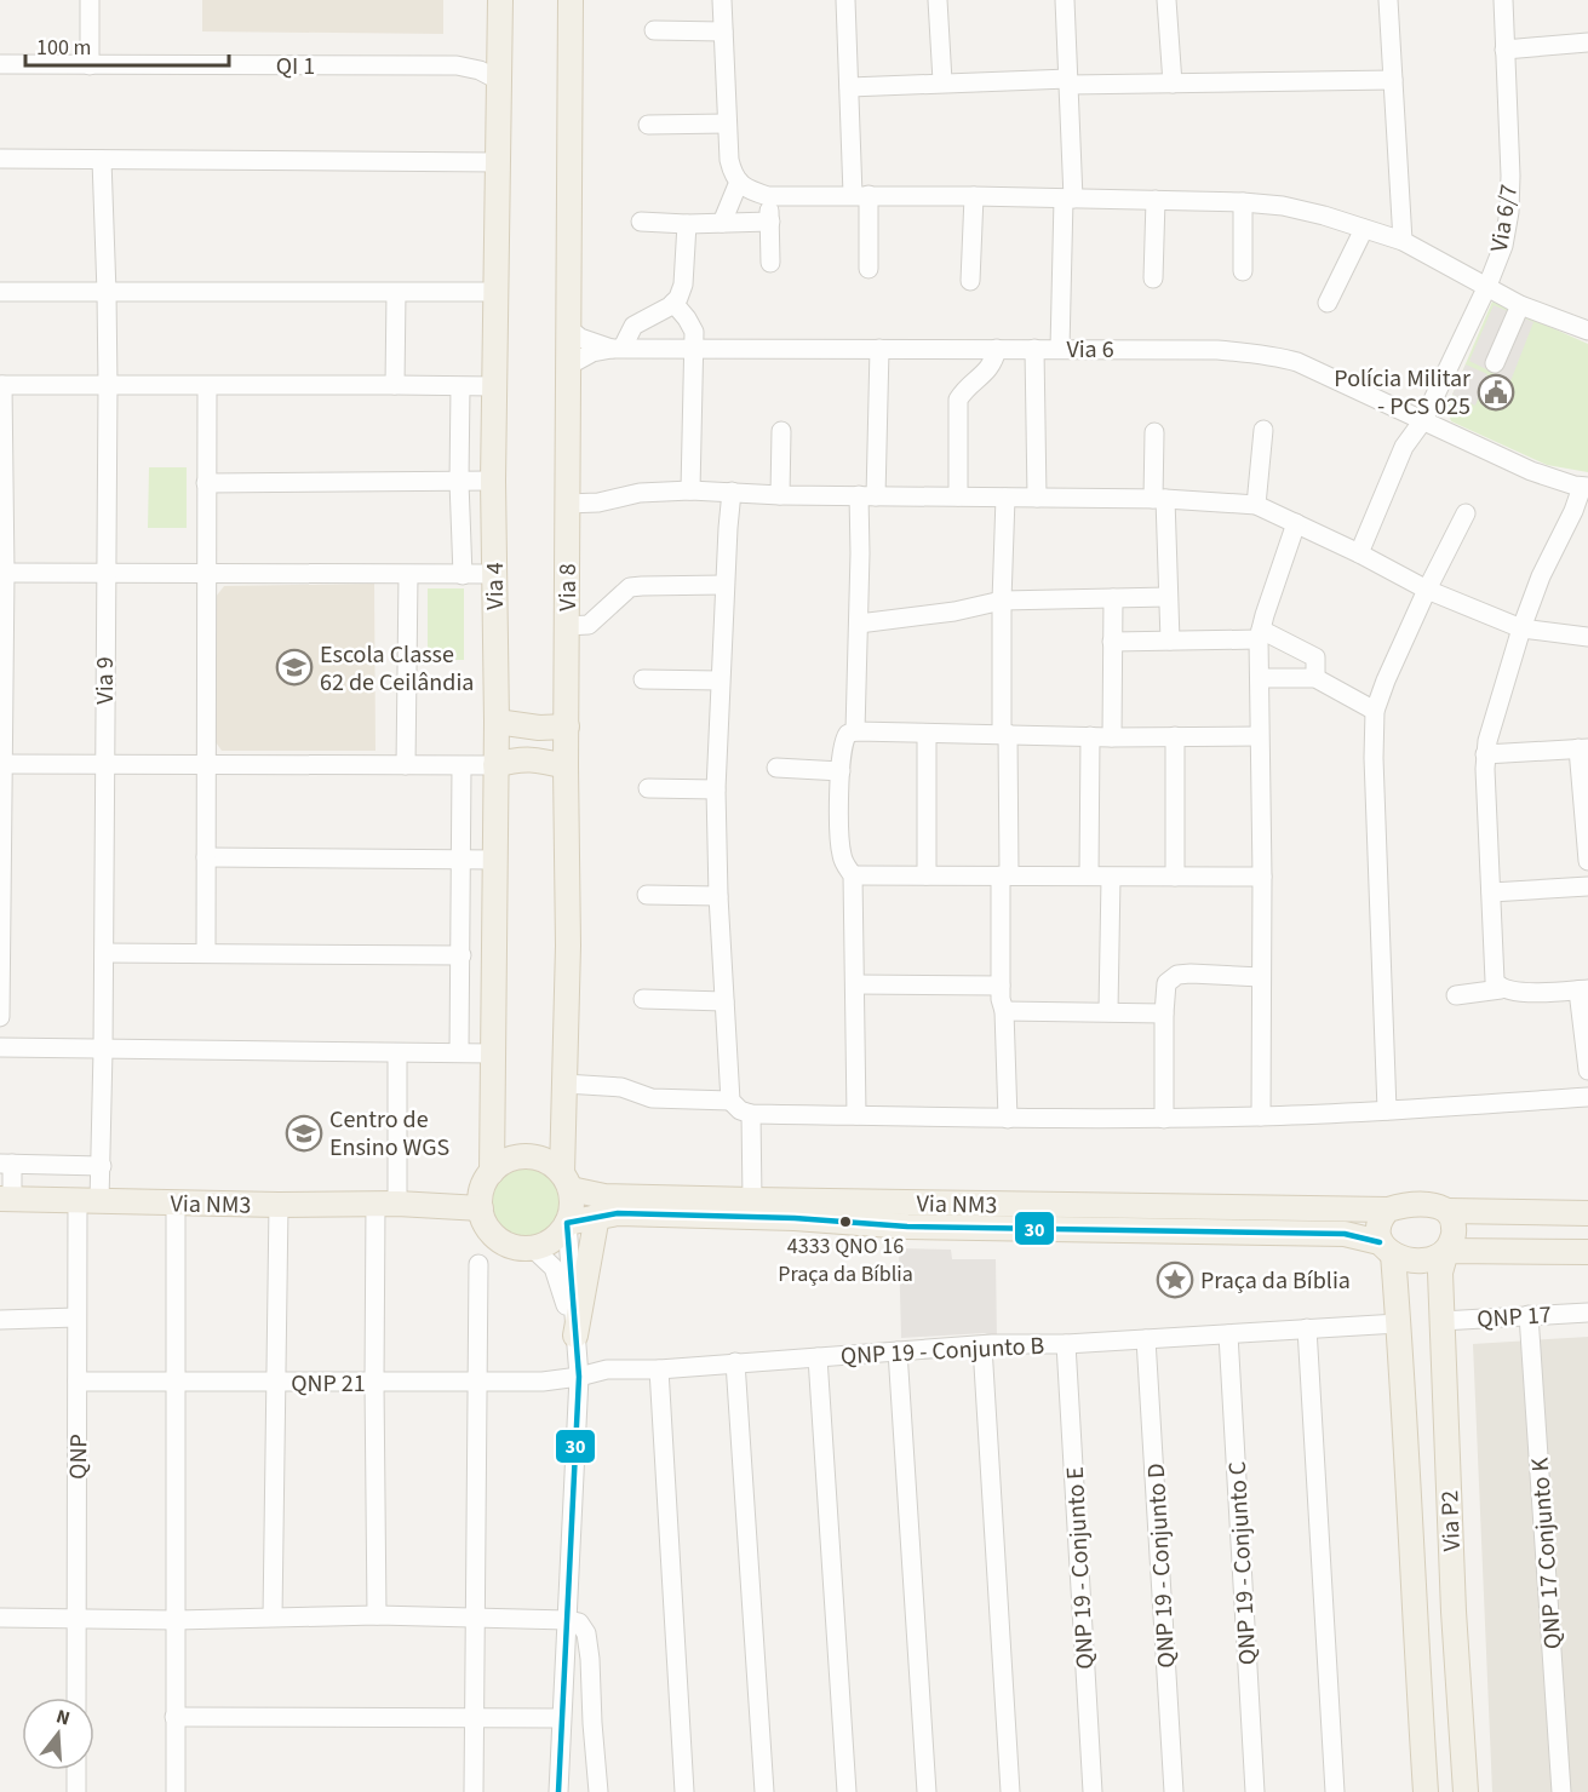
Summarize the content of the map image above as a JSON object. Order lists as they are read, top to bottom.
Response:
{
  "streets": {
    "main road": [
      "Via 4",
      "Via 8",
      "Via NM3",
      "Via P2"
    ],
    "street": [
      "QI 1",
      "Via 6/7",
      "Via 6",
      "Via 9",
      "QNP 17",
      "QNP 19 - Conjunto B",
      "QNP 21",
      "QNP",
      "QNP 17 Conjunto K",
      "QNP 19 - Conjunto C",
      "QNP 19 - Conjunto D",
      "QNP 19 - Conjunto E"
    ]
  },
  "crossings": [
    ["QI 1", "Via 4"],
    ["Via 6/7", "Via 6"],
    ["Via 6", "Via 8"],
    ["Via 4", "Via 8"],
    ["Via 4", "Via NM3"],
    ["Via 8", "Via NM3"],
    ["Via 9", "Via NM3"],
    ["Via 9", "QNP"],
    ["Via NM3", "QNP"],
    ["Via NM3", "Via P2"],
    ["QNP 17", "Via P2"],
    ["QNP 17", "QNP 17 Conjunto K"],
    ["QNP 19 - Conjunto B", "QNP 21"],
    ["QNP 19 - Conjunto B", "Via P2"],
    ["QNP 19 - Conjunto B", "QNP 19 - Conjunto C"],
    ["QNP 19 - Conjunto B", "QNP 19 - Conjunto D"],
    ["QNP 19 - Conjunto B", "QNP 19 - Conjunto E"],
    ["QNP 21", "QNP"]
  ],
  "places": {
    "public building": ["Polícia Militar - PCS 025"],
    "school or university": ["Escola Classe 62 de Ceilândia", "Centro de Ensino WGS"],
    "other": ["4333 QNO 16 Praça da Bíblia"],
    "place": ["Praça da Bíblia"]
  },
  "lines": ["transit line 30"],
  "scale_bar": "100 m",
  "north": "top"
}
